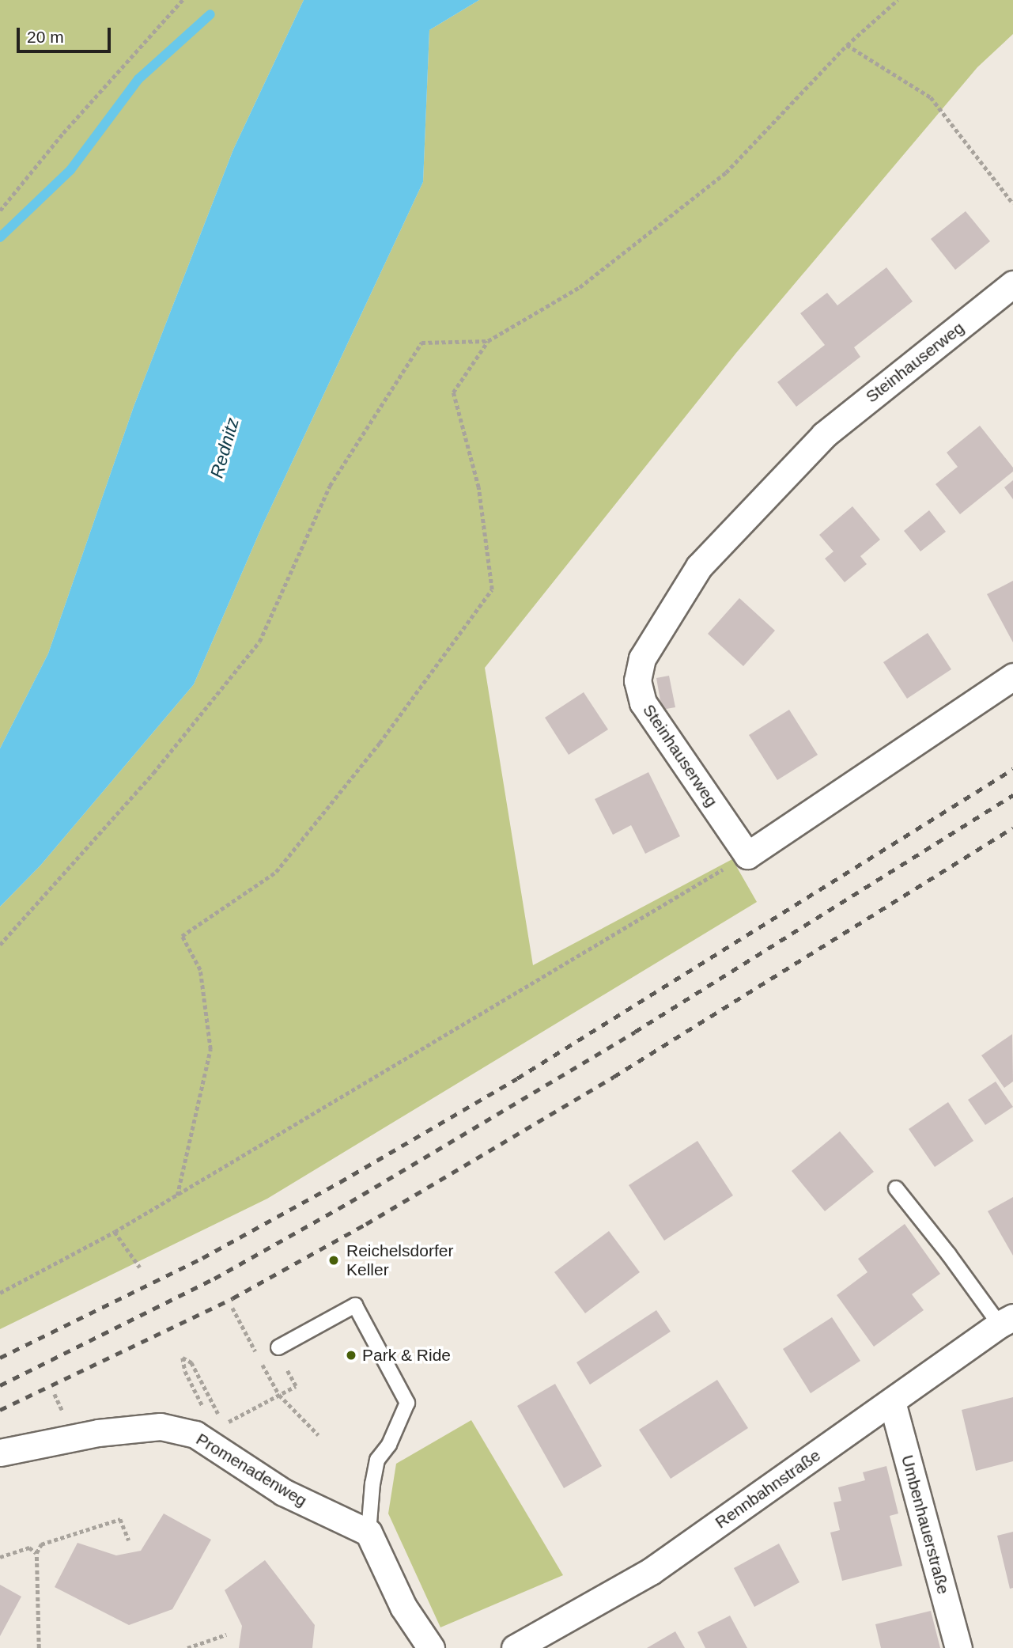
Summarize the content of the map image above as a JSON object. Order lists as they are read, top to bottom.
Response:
{
  "streets": {
    "street": [
      "Steinhauserweg",
      "Promenadenweg",
      "Rennbahnstraße",
      "Umbenhauerstraße"
    ]
  },
  "crossings": [
    ["Rennbahnstraße", "Umbenhauerstraße"]
  ],
  "water": ["Rednitz"],
  "places": ["Reichelsdorfer Keller", "Park & Ride"],
  "scale_bar": "20 m"
}
